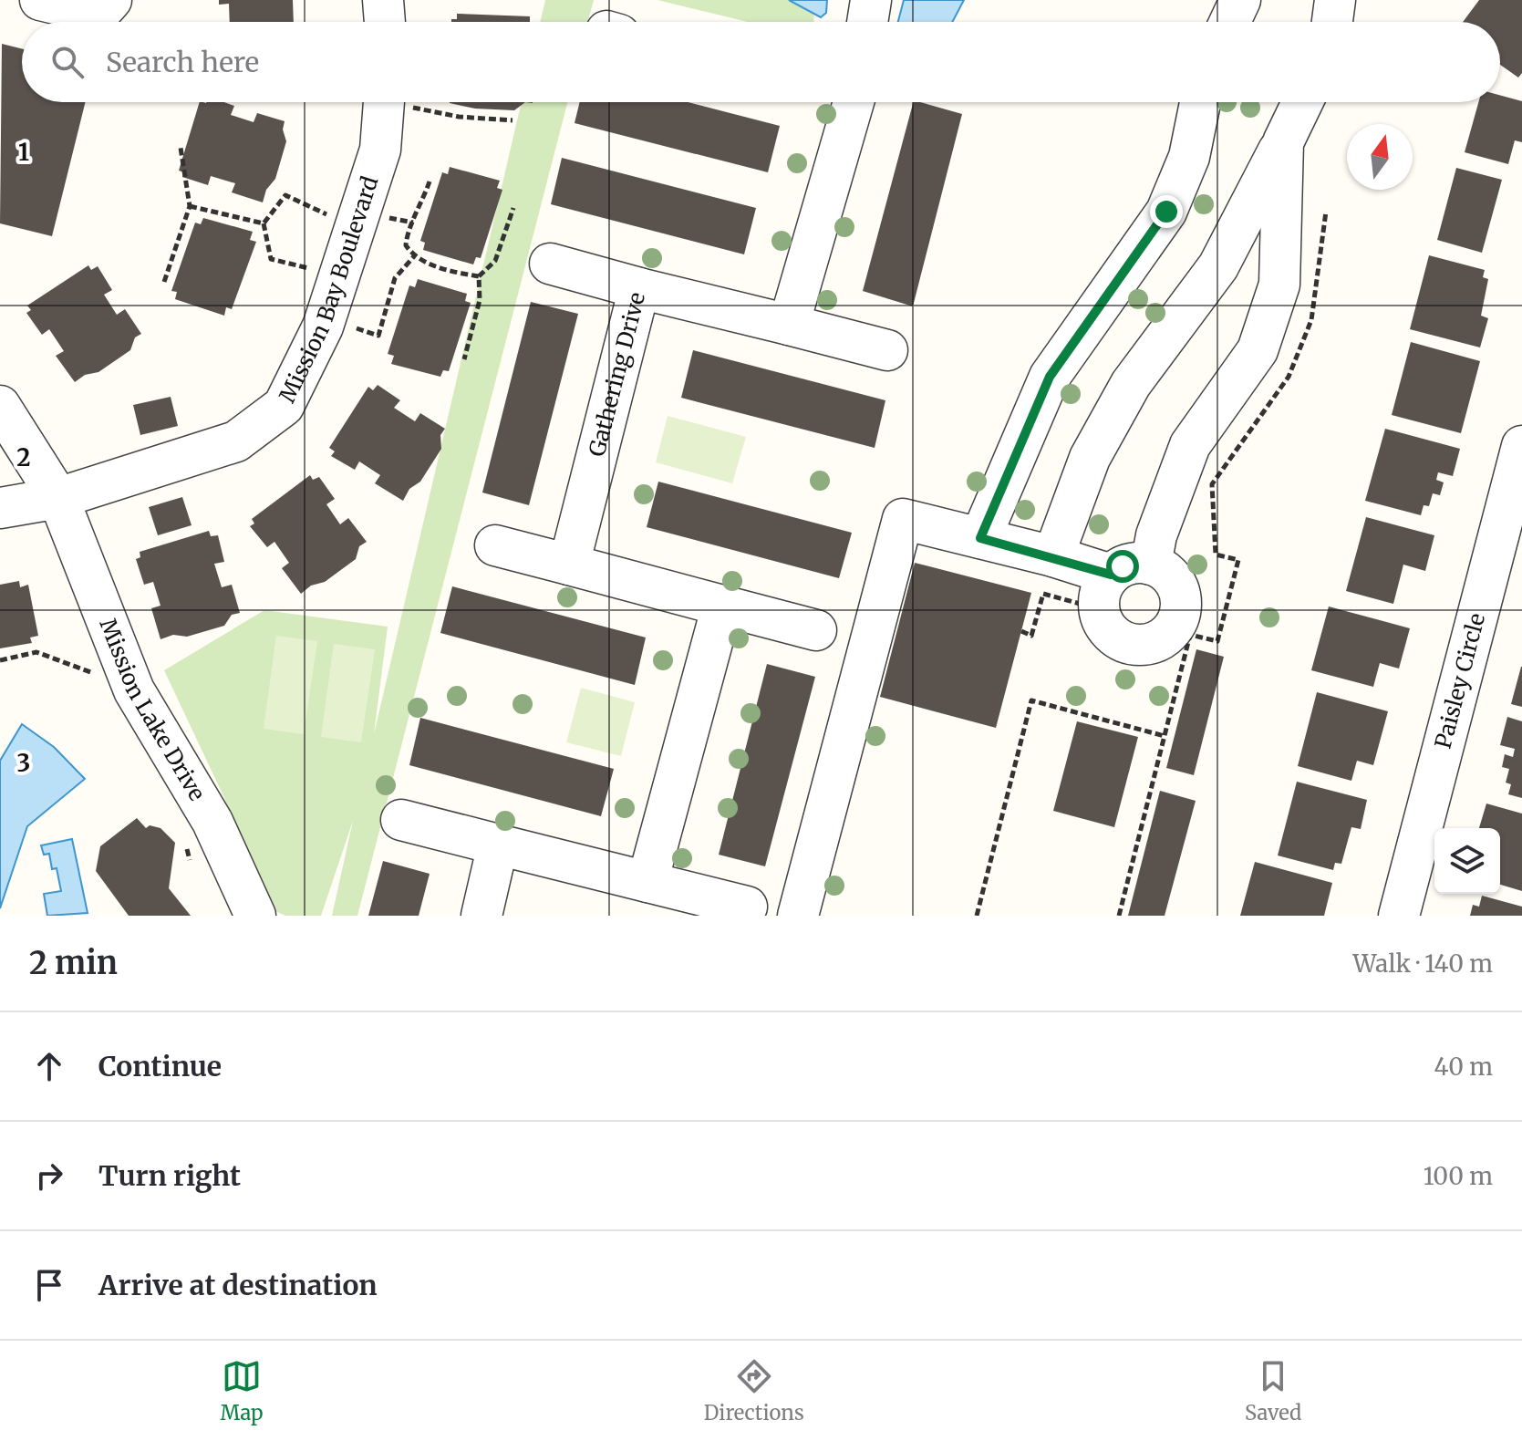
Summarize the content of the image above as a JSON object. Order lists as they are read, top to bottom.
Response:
{
  "streets": {
    "street": [
      "Mission Bay Boulevard",
      "Gathering Drive",
      "Paisley Circle",
      "Mission Lake Drive"
    ]
  },
  "crossings": [
    ["Mission Bay Boulevard", "Mission Lake Drive"]
  ],
  "north": "top",
  "page": {
    "search": "Search here",
    "heading": ["2 min", "Walk · 140 m"],
    "list": [
      ["Continue", "40 m"],
      ["Turn right", "100 m"],
      "Arrive at destination"
    ],
    "nav": ["Map", "Directions", "Saved"]
  },
  "grid": {
    "rows": ["1", "2", "3"]
  }
}
